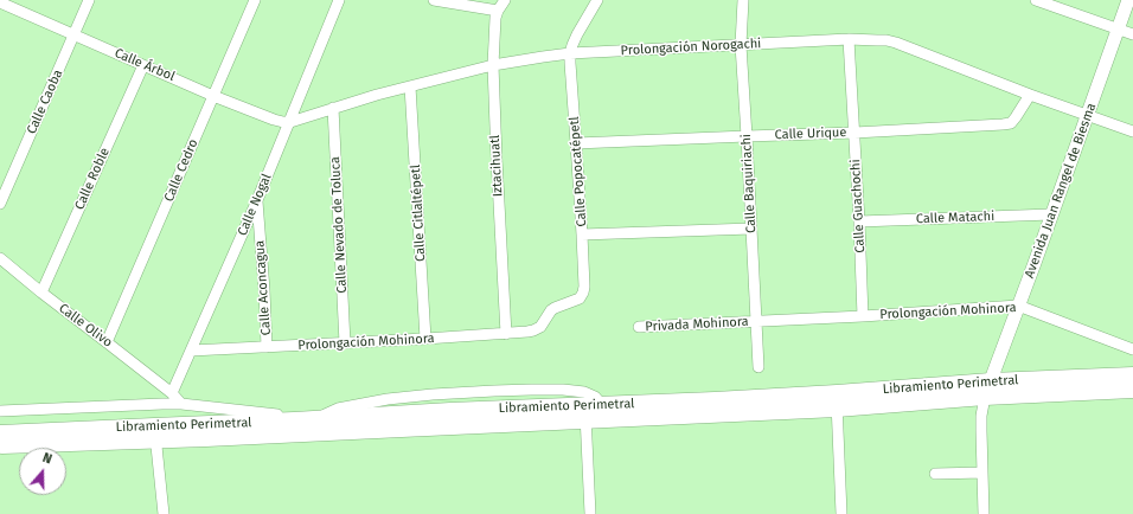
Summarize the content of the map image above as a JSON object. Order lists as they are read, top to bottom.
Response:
{
  "streets": {
    "main road": ["Libramiento Perimetral"],
    "street": [
      "Prolongación Norogachi",
      "Calle Árbol",
      "Calle Caoba",
      "Calle Urique",
      "Iztacihuatl",
      "Calle Cedro",
      "Calle Popocatépetl",
      "Calle Roble",
      "Calle Baquiriachi",
      "Avenida Juan Rangel de Biesma",
      "Calle Nogal",
      "Calle Guachochi",
      "Calle Citlaltépetl",
      "Calle Matachi",
      "Calle Nevado de Toluca",
      "Calle Aconcagua",
      "Prolongación Mohinora",
      "Privada Mohinora",
      "Calle Olivo"
    ]
  },
  "crossings": [
    ["Prolongación Norogachi", "Calle Árbol"],
    ["Prolongación Norogachi", "Calle Urique"],
    ["Prolongación Norogachi", "Iztacihuatl"],
    ["Prolongación Norogachi", "Calle Popocatépetl"],
    ["Prolongación Norogachi", "Calle Baquiriachi"],
    ["Prolongación Norogachi", "Avenida Juan Rangel de Biesma"],
    ["Prolongación Norogachi", "Calle Nogal"],
    ["Prolongación Norogachi", "Calle Guachochi"],
    ["Prolongación Norogachi", "Calle Citlaltépetl"],
    ["Prolongación Norogachi", "Calle Nevado de Toluca"],
    ["Calle Árbol", "Calle Caoba"],
    ["Calle Árbol", "Calle Cedro"],
    ["Calle Árbol", "Calle Roble"],
    ["Calle Árbol", "Calle Nogal"],
    ["Calle Urique", "Calle Popocatépetl"],
    ["Calle Urique", "Calle Baquiriachi"],
    ["Calle Urique", "Calle Guachochi"],
    ["Iztacihuatl", "Prolongación Mohinora"],
    ["Calle Cedro", "Calle Olivo"],
    ["Calle Popocatépetl", "Prolongación Mohinora"],
    ["Calle Roble", "Calle Olivo"],
    ["Calle Baquiriachi", "Prolongación Mohinora"],
    ["Calle Baquiriachi", "Privada Mohinora"],
    ["Avenida Juan Rangel de Biesma", "Calle Matachi"],
    ["Avenida Juan Rangel de Biesma", "Prolongación Mohinora"],
    ["Avenida Juan Rangel de Biesma", "Libramiento Perimetral"],
    ["Calle Nogal", "Calle Aconcagua"],
    ["Calle Nogal", "Prolongación Mohinora"],
    ["Calle Nogal", "Calle Olivo"],
    ["Calle Guachochi", "Calle Matachi"],
    ["Calle Guachochi", "Prolongación Mohinora"],
    ["Calle Citlaltépetl", "Prolongación Mohinora"],
    ["Calle Nevado de Toluca", "Prolongación Mohinora"],
    ["Calle Aconcagua", "Prolongación Mohinora"],
    ["Prolongación Mohinora", "Privada Mohinora"]
  ],
  "north": "top"
}
